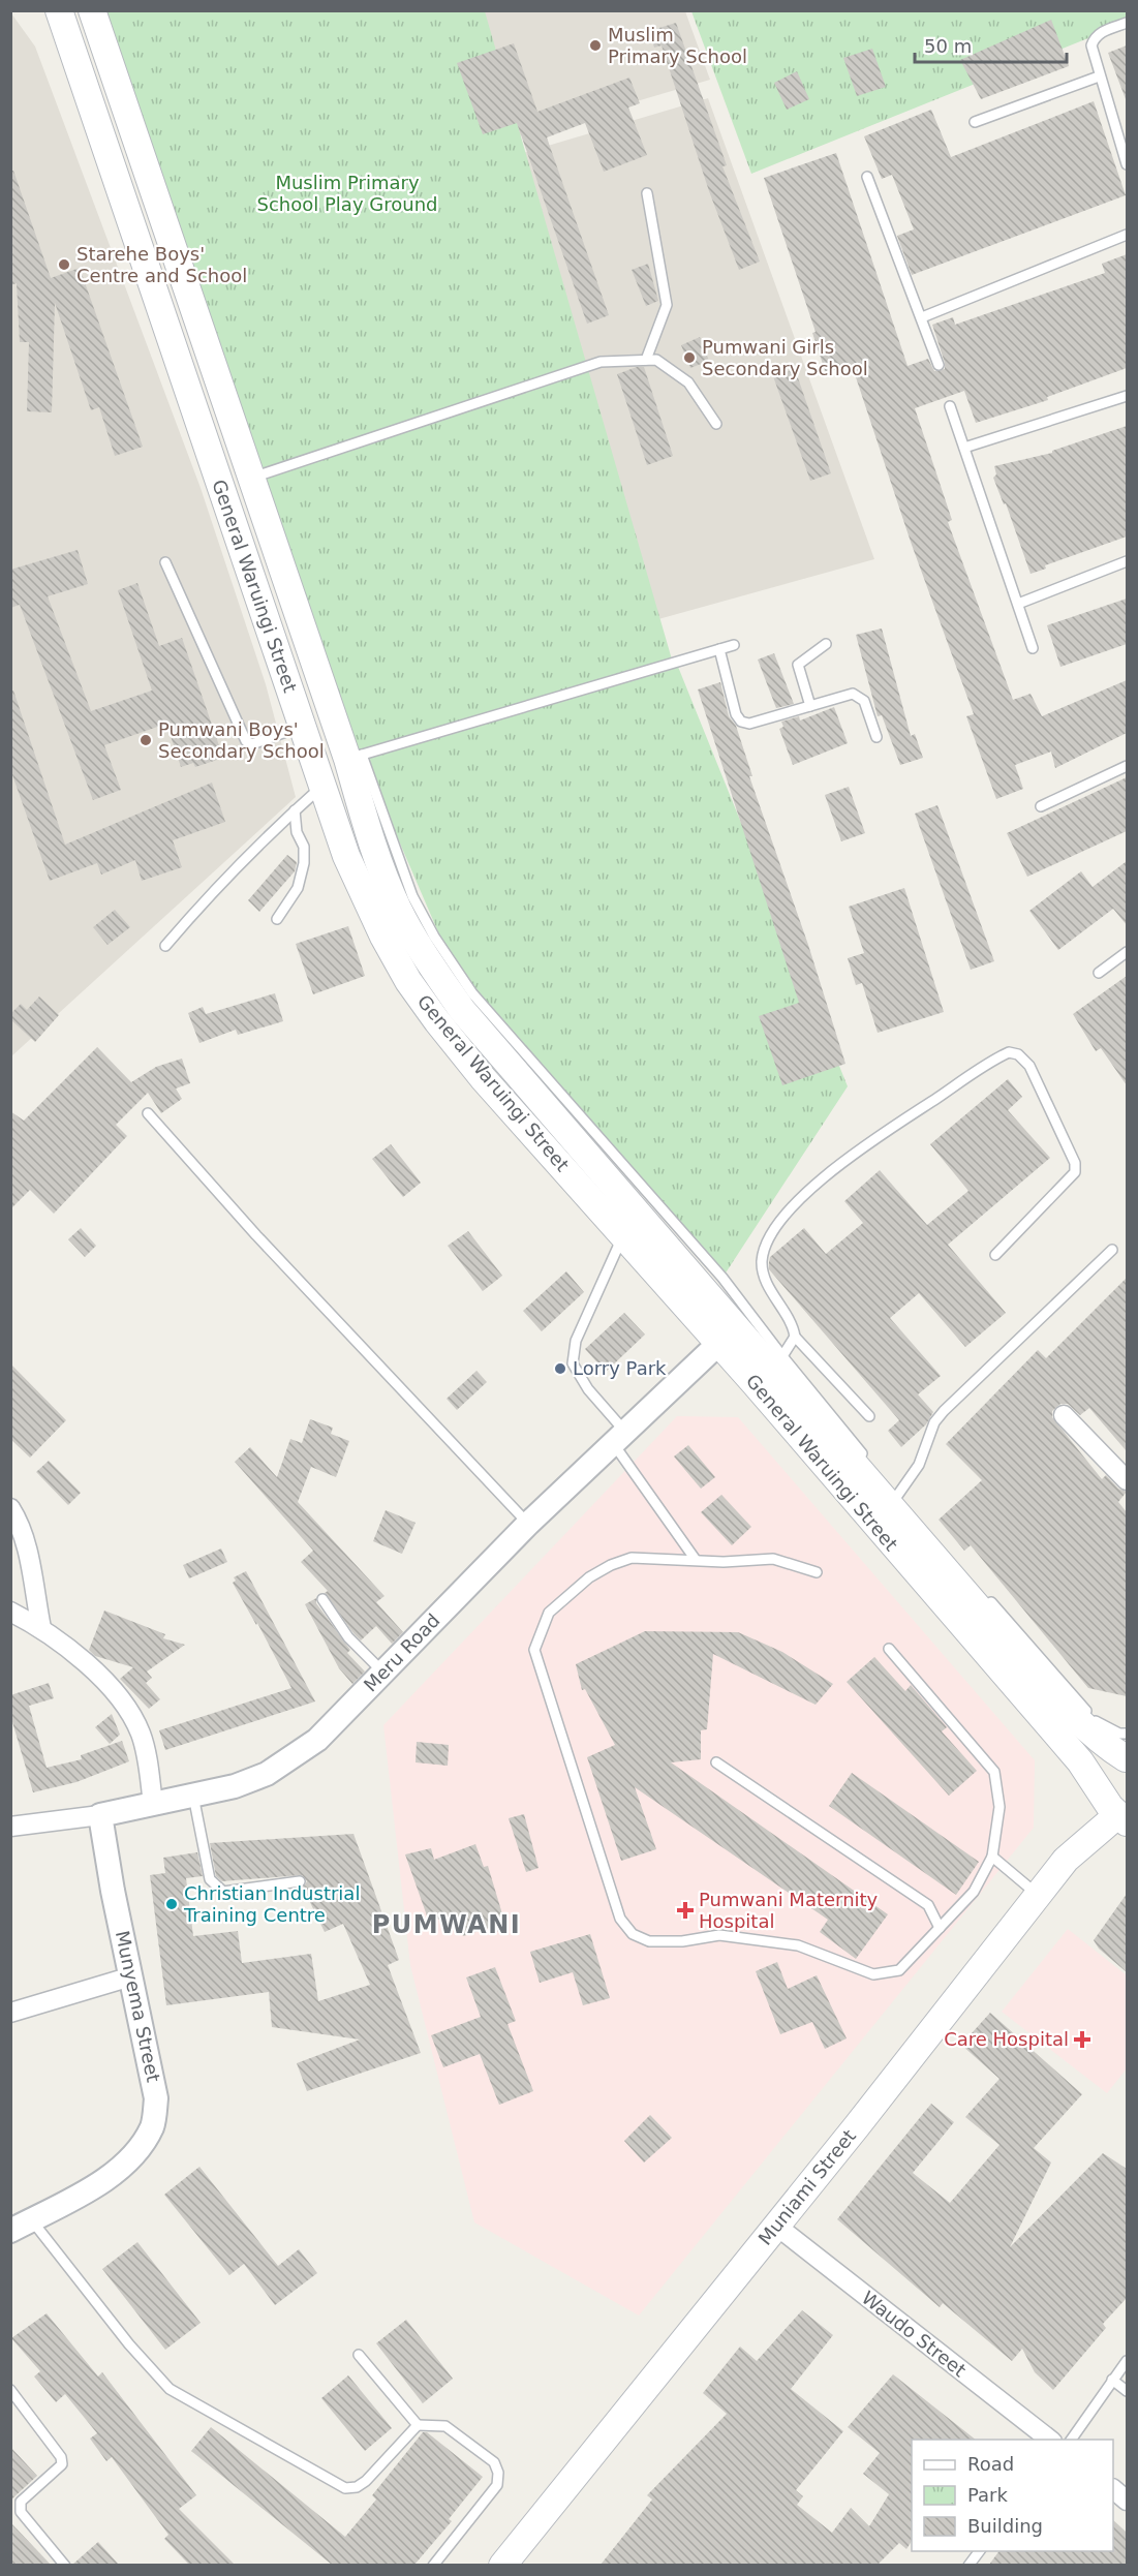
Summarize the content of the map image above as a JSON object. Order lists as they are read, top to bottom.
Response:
{
  "streets": {
    "main road": ["General Waruingi Street", "Muniami Street"],
    "street": ["Meru Road", "Munyema Street", "Waudo Street"]
  },
  "crossings": [
    ["General Waruingi Street", "Meru Road"],
    ["General Waruingi Street", "Muniami Street"],
    ["Meru Road", "Munyema Street"],
    ["Muniami Street", "Waudo Street"]
  ],
  "districts": ["PUMWANI"],
  "parks": ["Muslim Primary School Play Ground"],
  "places": {
    "other": [
      "Muslim Primary School",
      "Starehe Boys' Centre and School",
      "Pumwani Girls Secondary School",
      "Pumwani Boys' Secondary School",
      "Lorry Park",
      "Christian Industrial Training Centre"
    ],
    "health": ["Pumwani Maternity Hospital", "Care Hospital"]
  },
  "legend": ["Road", "Park", "Building"],
  "scale_bar": "50 m"
}
